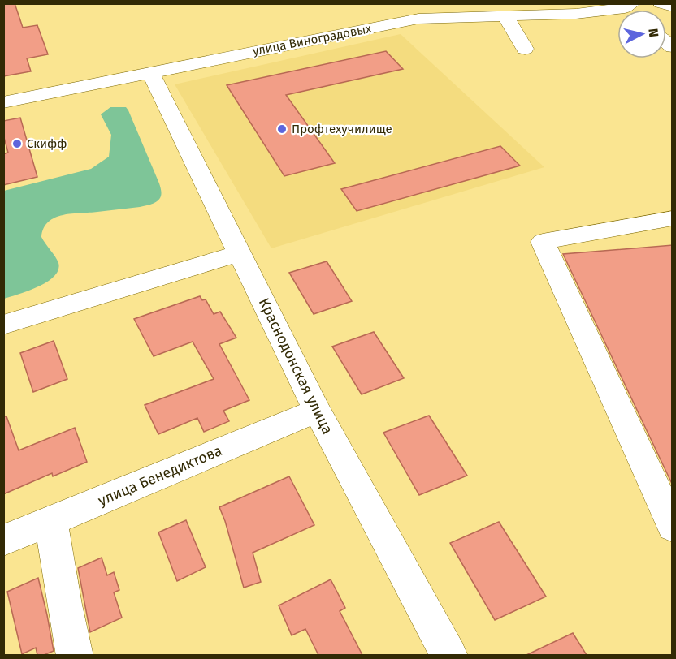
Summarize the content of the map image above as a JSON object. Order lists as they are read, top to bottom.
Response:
{
  "streets": {
    "street": ["улица Виноградовых", "Краснодонская улица", "улица Бенедиктова"]
  },
  "crossings": [
    ["улица Виноградовых", "Краснодонская улица"],
    ["Краснодонская улица", "улица Бенедиктова"]
  ],
  "places": ["Профтехучилище", "Скифф"],
  "north": "right"
}
